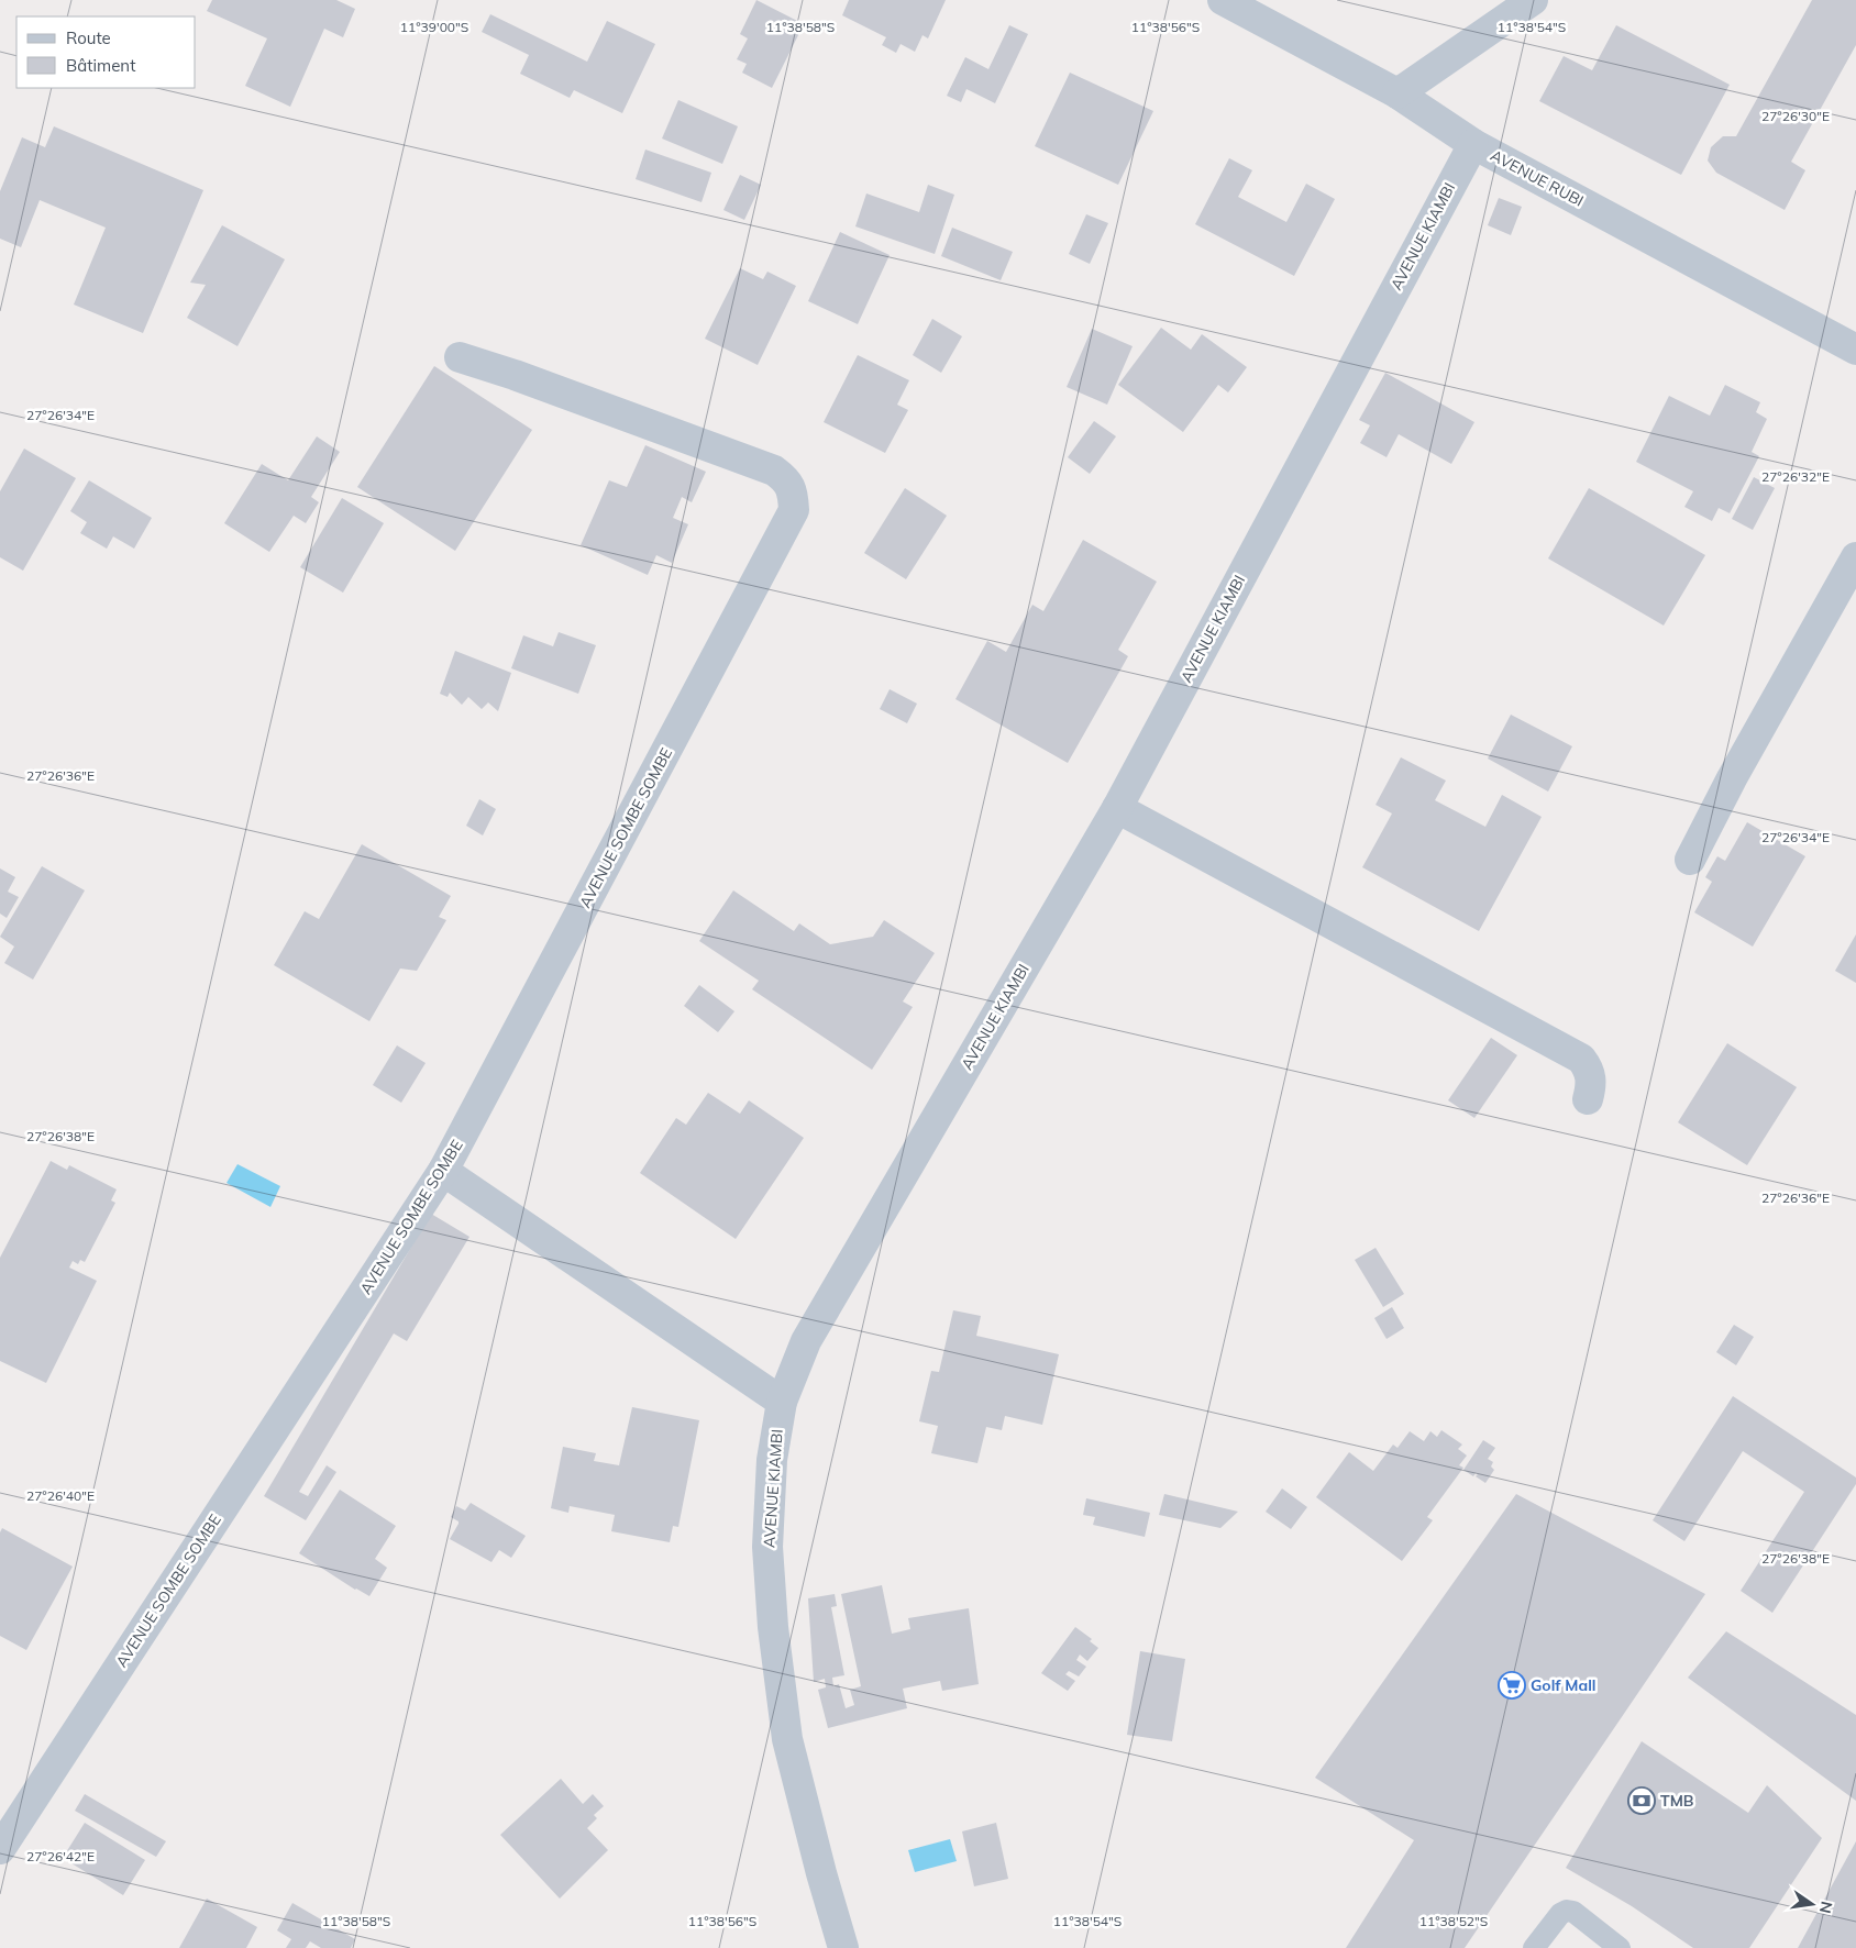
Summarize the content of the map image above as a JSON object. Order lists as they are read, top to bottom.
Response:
{
  "streets": {
    "street": ["AVENUE RUBI", "AVENUE KIAMBI", "AVENUE SOMBE SOMBE"]
  },
  "crossings": [
    ["AVENUE RUBI", "AVENUE KIAMBI"]
  ],
  "places": {
    "supermarket": ["Golf Mall"],
    "bank": ["TMB"]
  },
  "legend": ["Route", "Bâtiment"],
  "north": "right",
  "coordinates": [
    "11°39'00\"S",
    "11°38'58\"S",
    "11°38'56\"S",
    "11°38'54\"S",
    "27°26'30\"E",
    "27°26'34\"E",
    "27°26'32\"E",
    "27°26'36\"E",
    "27°26'38\"E",
    "27°26'40\"E",
    "27°26'42\"E",
    "11°38'52\"S"
  ]
}
